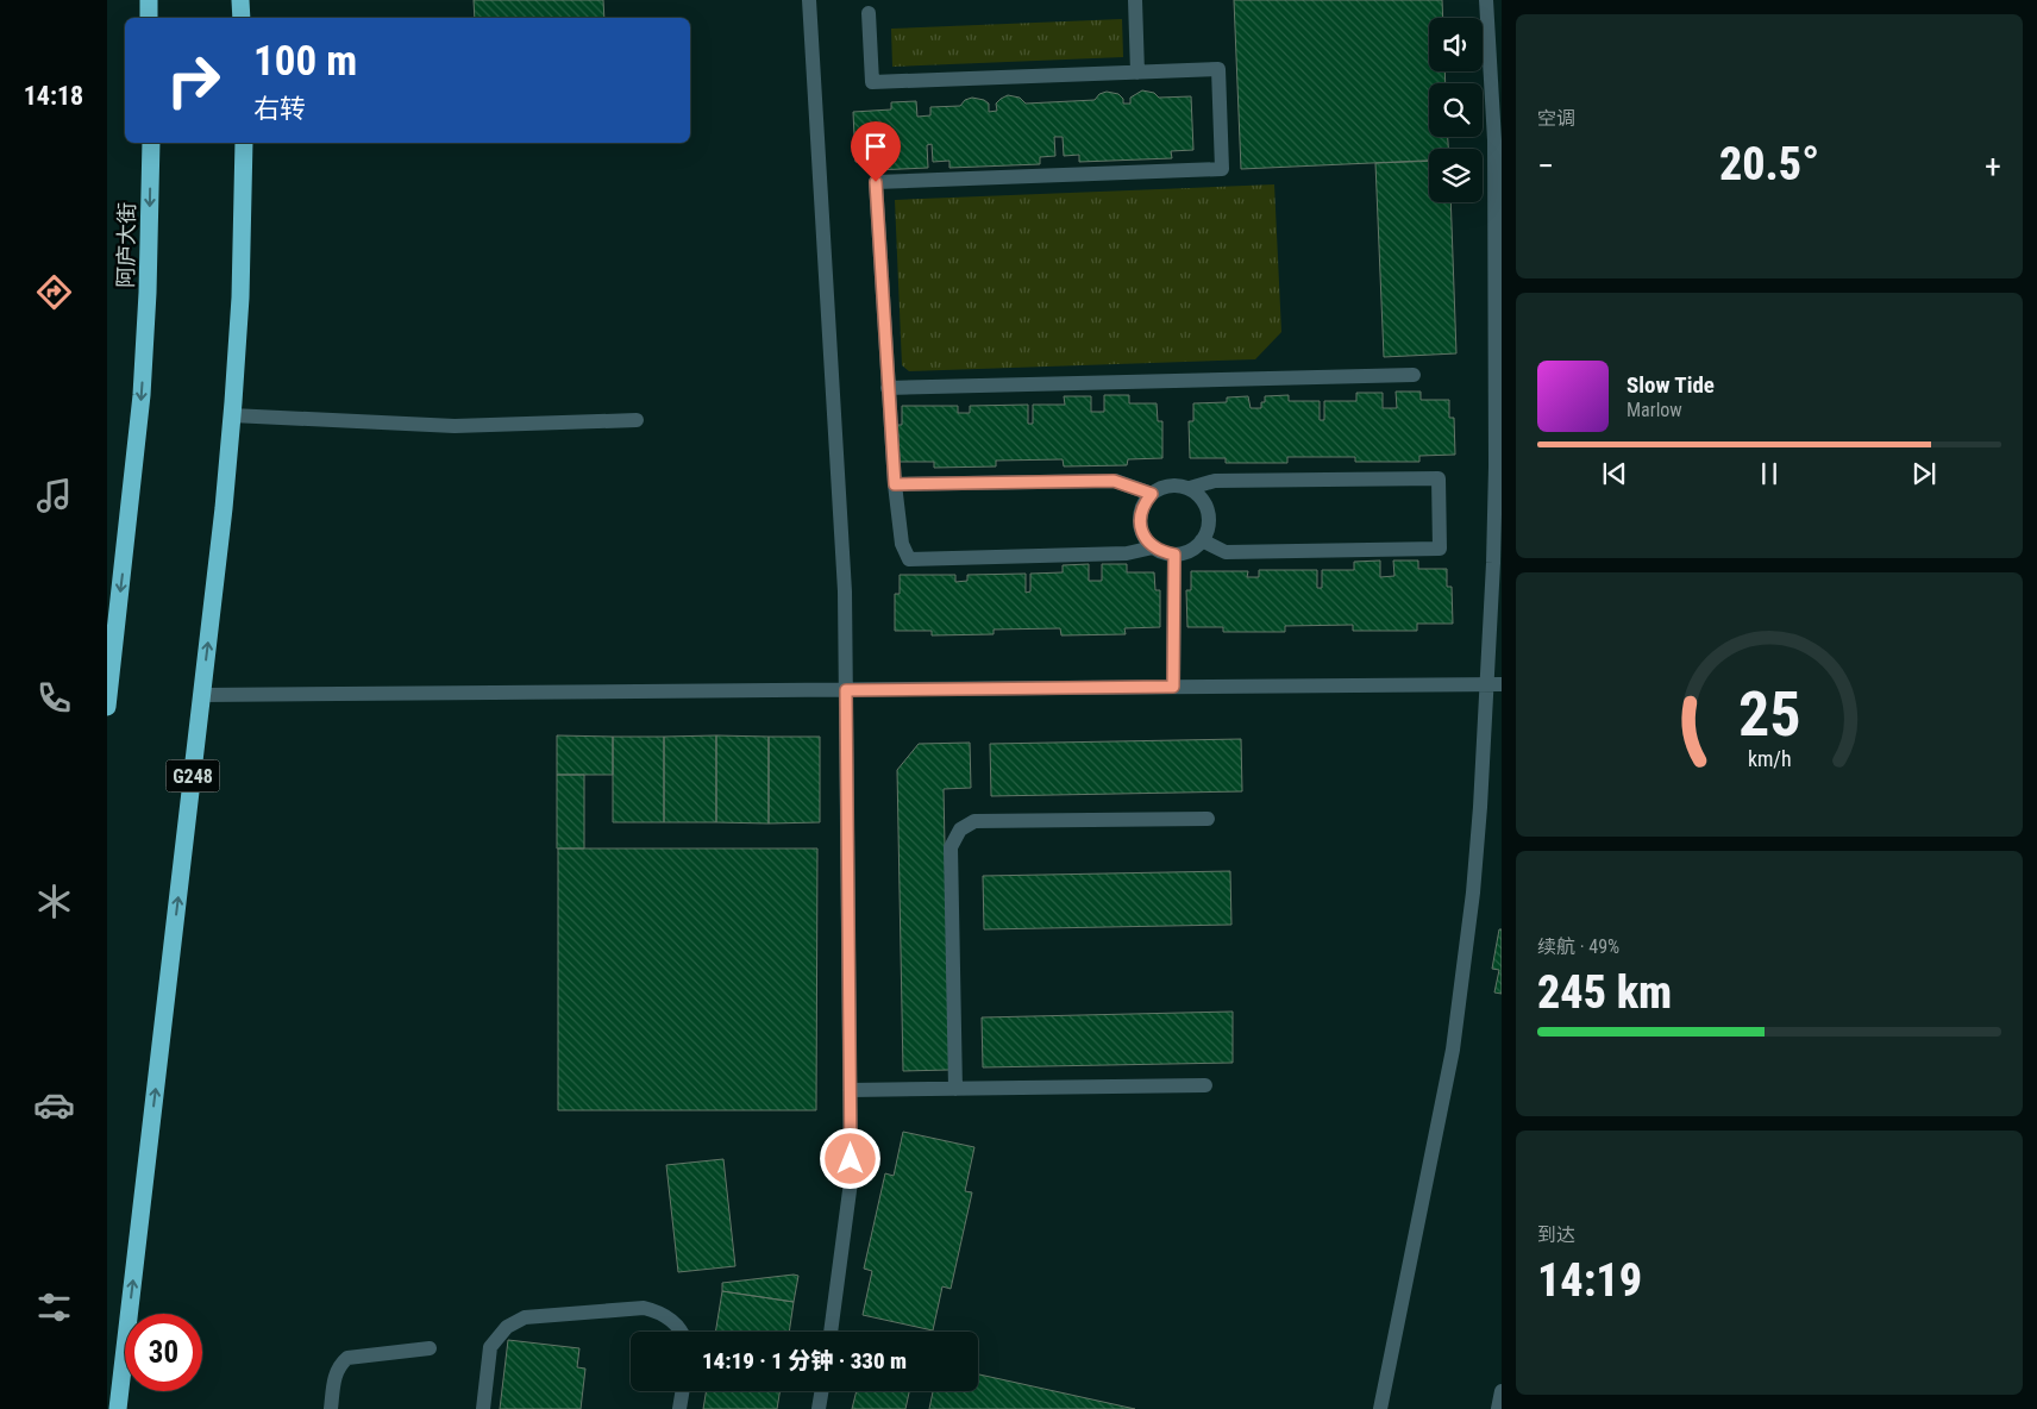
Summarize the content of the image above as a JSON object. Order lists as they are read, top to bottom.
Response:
{
  "streets": {
    "highway": ["阿庐大街", "G248"]
  },
  "page": {
    "tabs": "14:18",
    "tile": [
      "空调",
      ["续航 · 49%", "245 km"],
      ["到达", "14:19"]
    ],
    "turn": ["100 m", "右转"],
    "heat": ["−", "20.5°", "+"],
    "song": ["Slow Tide", "Marlow"],
    "limit": "30",
    "trip": "14:19 · 1 分钟 · 330 m",
    "gauge": ["25", "km/h"]
  }
}
